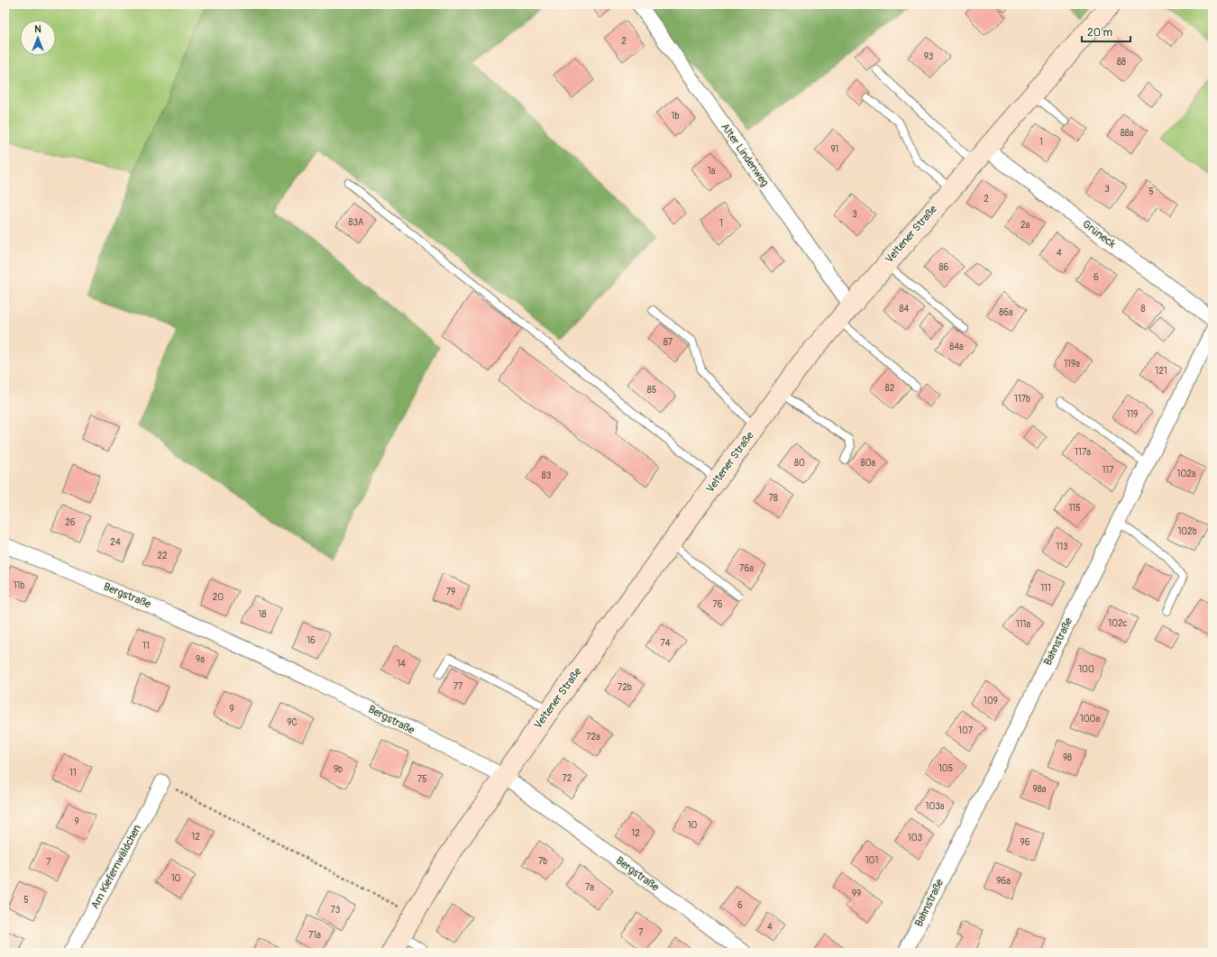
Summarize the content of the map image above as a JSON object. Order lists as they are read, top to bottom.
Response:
{
  "streets": {
    "main road": ["Veltener Straße"],
    "street": [
      "Alter Lindenweg",
      "Grüneck",
      "Bergstraße",
      "Bahnstraße",
      "Am Kiefernwäldchen"
    ]
  },
  "crossings": [
    ["Alter Lindenweg", "Veltener Straße"],
    ["Veltener Straße", "Grüneck"],
    ["Veltener Straße", "Bergstraße"]
  ],
  "house_numbers": [
    "2",
    "93",
    "88",
    "1b",
    "88a",
    "1",
    "91",
    "1a",
    "3",
    "5",
    "2",
    "3",
    "83A",
    "1",
    "2a",
    "4",
    "86",
    "6",
    "84",
    "8",
    "86a",
    "87",
    "84a",
    "119a",
    "121",
    "82",
    "85",
    "117b",
    "119",
    "117a",
    "80",
    "80a",
    "117",
    "102a",
    "83",
    "78",
    "115",
    "26",
    "102b",
    "24",
    "113",
    "22",
    "76a",
    "11b",
    "111",
    "79",
    "20",
    "76",
    "18",
    "102c",
    "111a",
    "16",
    "74",
    "11",
    "9a",
    "14",
    "100",
    "77",
    "72b",
    "109",
    "9",
    "100a",
    "9C",
    "107",
    "72a",
    "98",
    "105",
    "9b",
    "11",
    "72",
    "75",
    "98a",
    "103a",
    "9",
    "10",
    "12",
    "12",
    "103",
    "96",
    "101",
    "7b",
    "7",
    "10",
    "96a",
    "7a",
    "99",
    "5",
    "6",
    "73",
    "4",
    "7",
    "71a"
  ],
  "scale_bar": "20 m",
  "north": "top"
}
